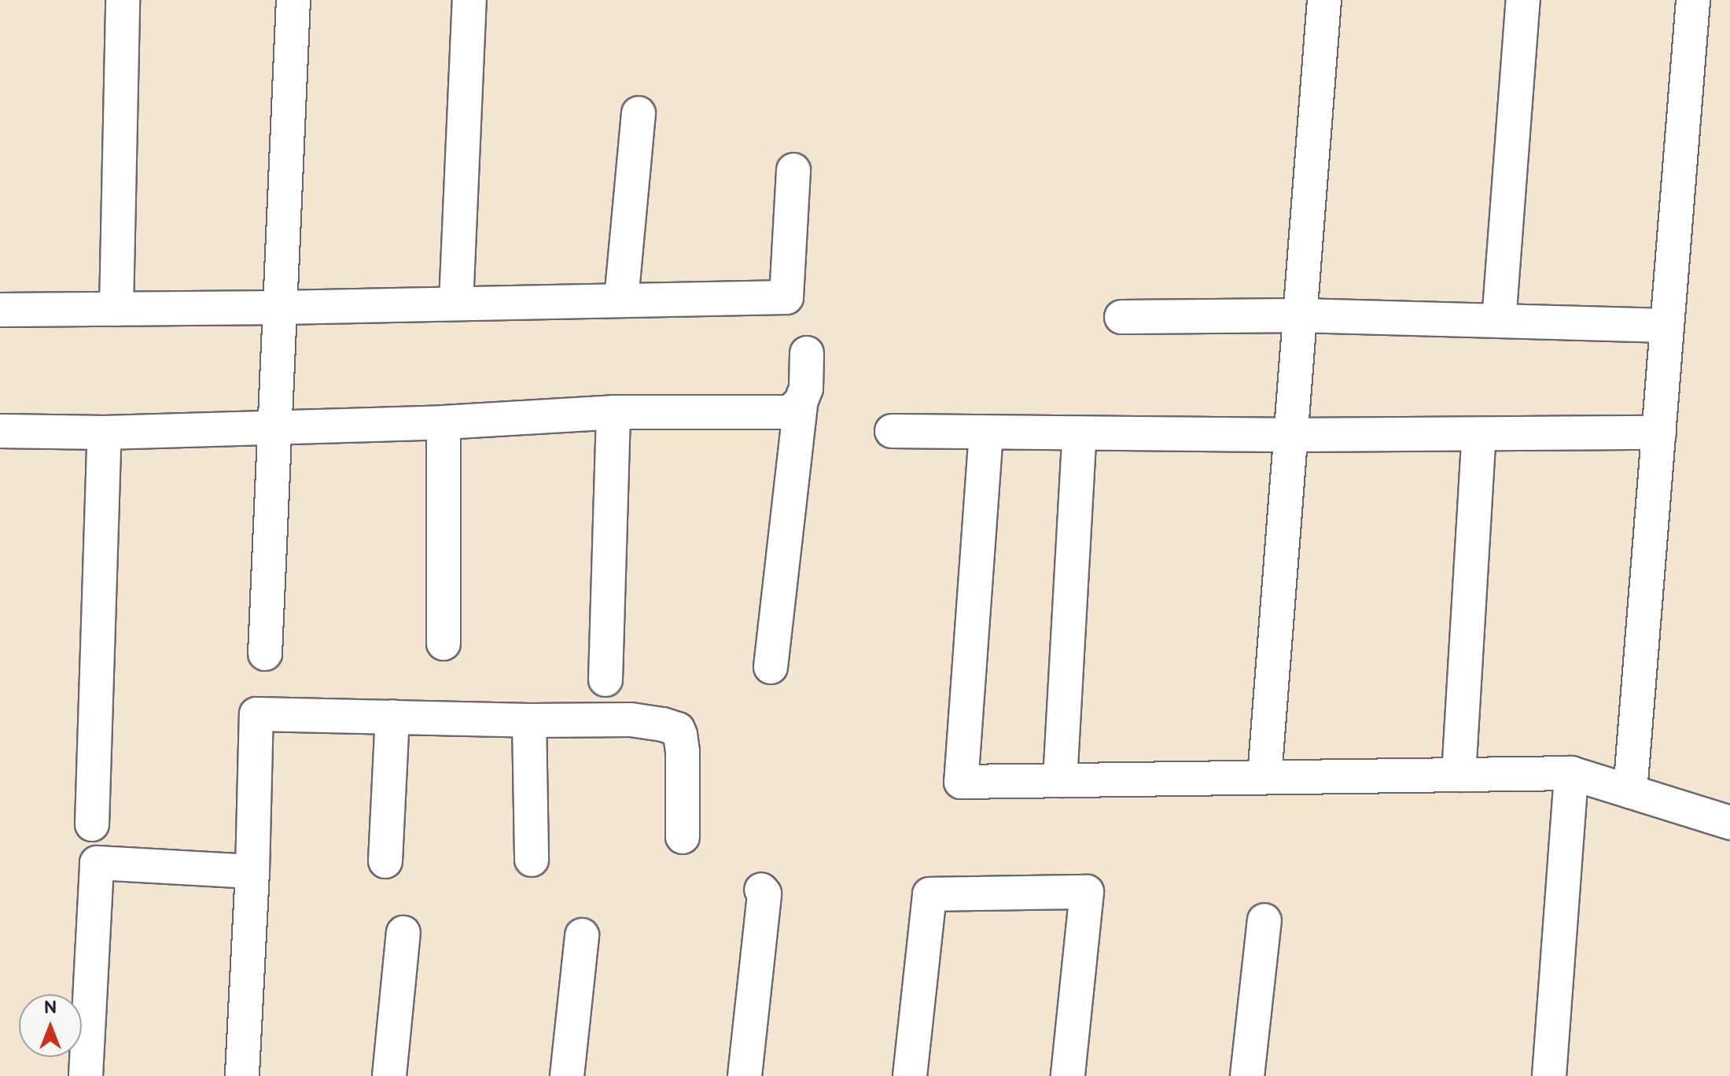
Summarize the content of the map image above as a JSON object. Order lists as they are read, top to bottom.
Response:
{
  "north": "top"
}
